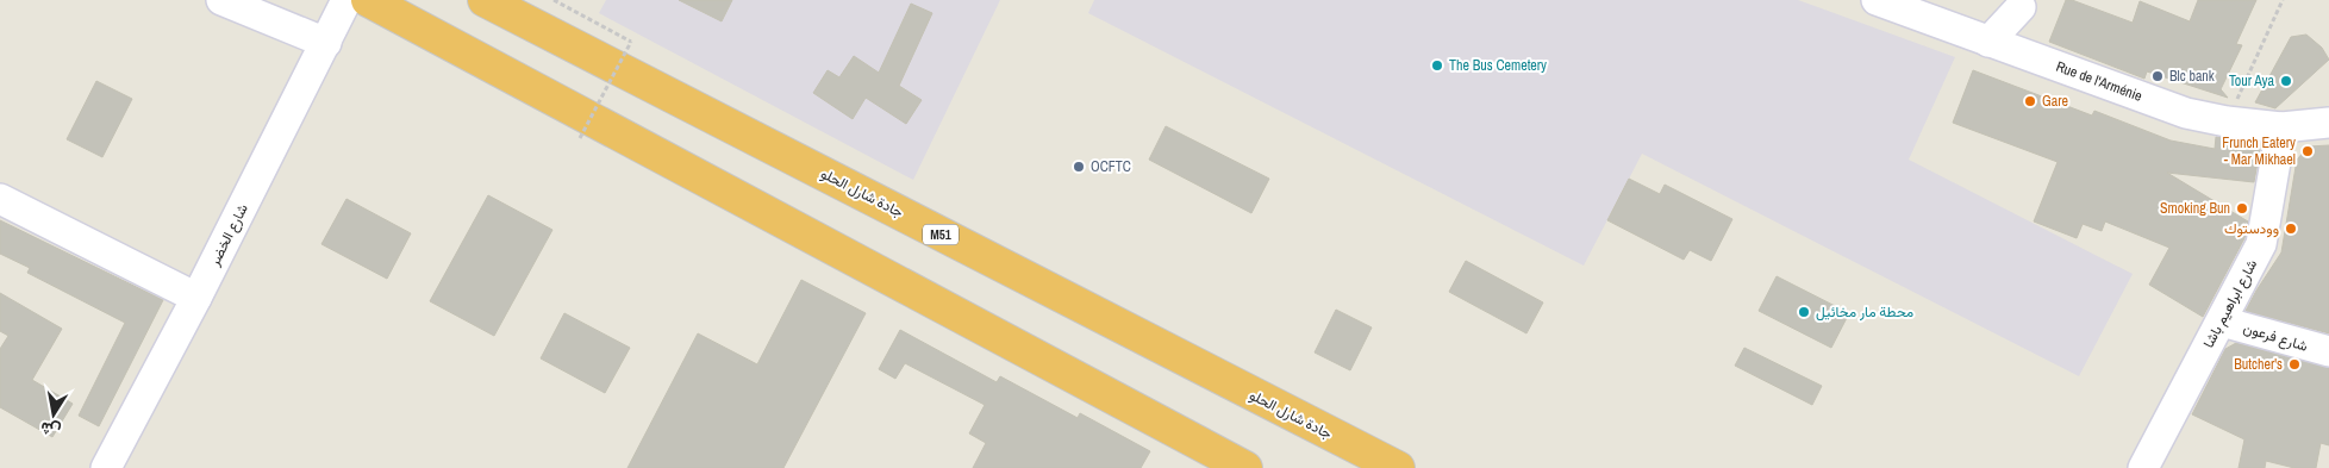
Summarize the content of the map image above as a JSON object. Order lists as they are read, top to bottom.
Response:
{
  "streets": {
    "highway": ["جادة شارل الحلو", "M51"],
    "street": [
      "Rue de l'Arménie",
      "شارع الخضر",
      "شارع ابراهيم باشا",
      "شارع فرعون"
    ]
  },
  "crossings": [
    ["Rue de l'Arménie", "شارع ابراهيم باشا"],
    ["شارع ابراهيم باشا", "شارع فرعون"]
  ],
  "places": [
    "The Bus Cemetery",
    "Blc bank",
    "Tour Aya",
    "Gare",
    "Frunch Eatery - Mar Mikhael",
    "OCFTC",
    "Smoking Bun",
    "وودستوك",
    "محطة مار مخائيل",
    "Butcher's"
  ],
  "north": "bottom"
}
